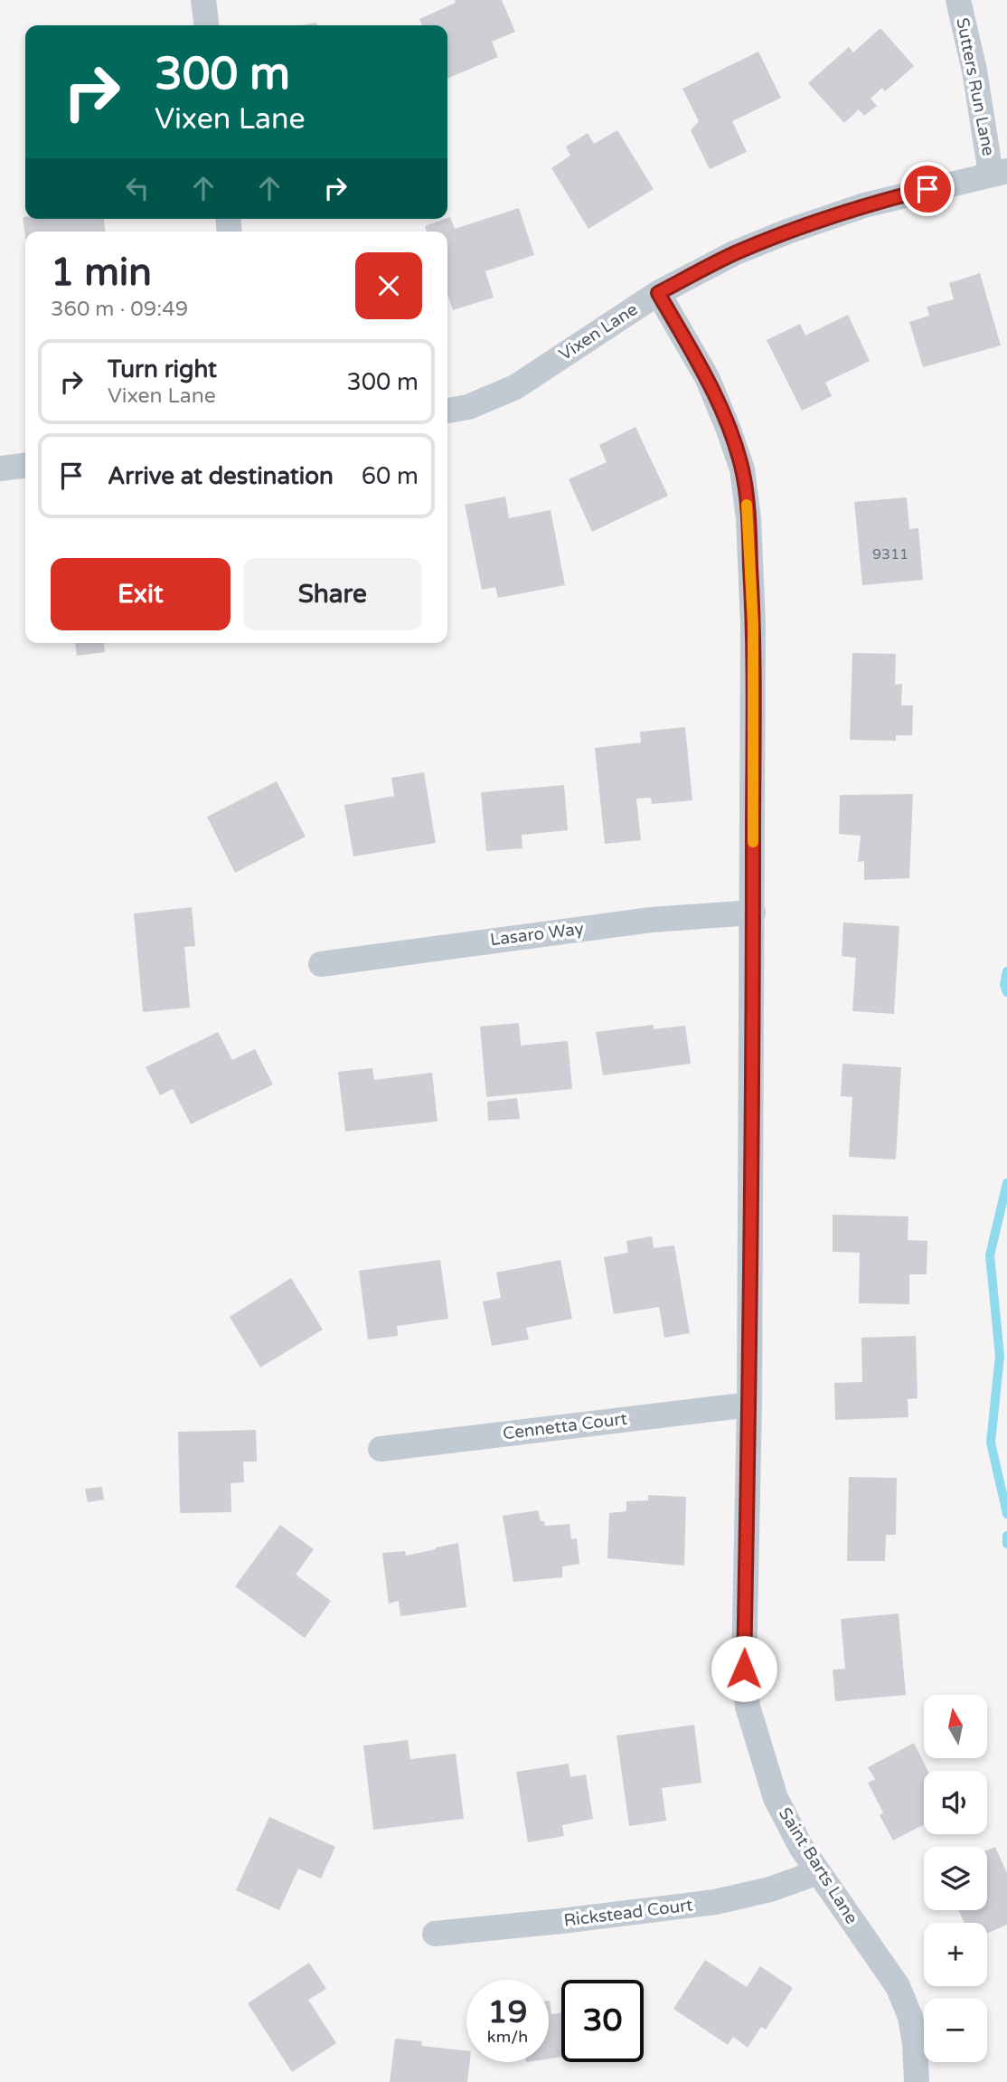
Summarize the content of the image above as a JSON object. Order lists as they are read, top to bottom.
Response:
{
  "streets": {
    "street": [
      "Sutters Run Lane",
      "Vixen Lane",
      "Lasaro Way",
      "Cennetta Court",
      "Saint Barts Lane",
      "Rickstead Court"
    ]
  },
  "crossings": [
    ["Sutters Run Lane", "Vixen Lane"],
    ["Vixen Lane", "Saint Barts Lane"],
    ["Lasaro Way", "Saint Barts Lane"],
    ["Cennetta Court", "Saint Barts Lane"],
    ["Saint Barts Lane", "Rickstead Court"]
  ],
  "house_numbers": ["9311"],
  "north": "top",
  "page": {
    "turn": ["300 m", "Vixen Lane"],
    "heading": ["1 min", "360 m · 09:49"],
    "list": [
      {
        "name": "Turn right",
        "note": "Vixen Lane",
        "value": "300 m"
      },
      {
        "name": "Arrive at destination",
        "value": "60 m"
      }
    ],
    "buttons": ["Exit", "Share"],
    "map_buttons": ["+", "−"],
    "speed": "19 km/h",
    "limit": "30"
  }
}
